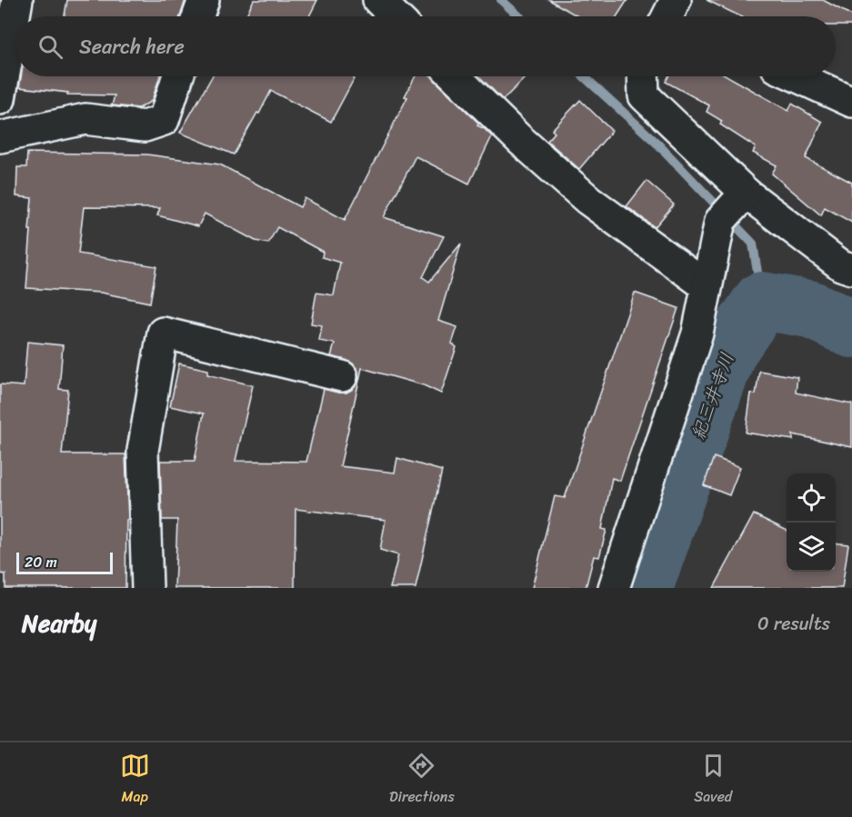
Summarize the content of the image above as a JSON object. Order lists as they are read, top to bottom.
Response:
{
  "water": ["紀三井寺川"],
  "scale_bar": "20 m",
  "page": {
    "search": "Search here",
    "scale": "20 m",
    "heading": ["Nearby", "0 results"],
    "nav": ["Map", "Directions", "Saved"]
  }
}
